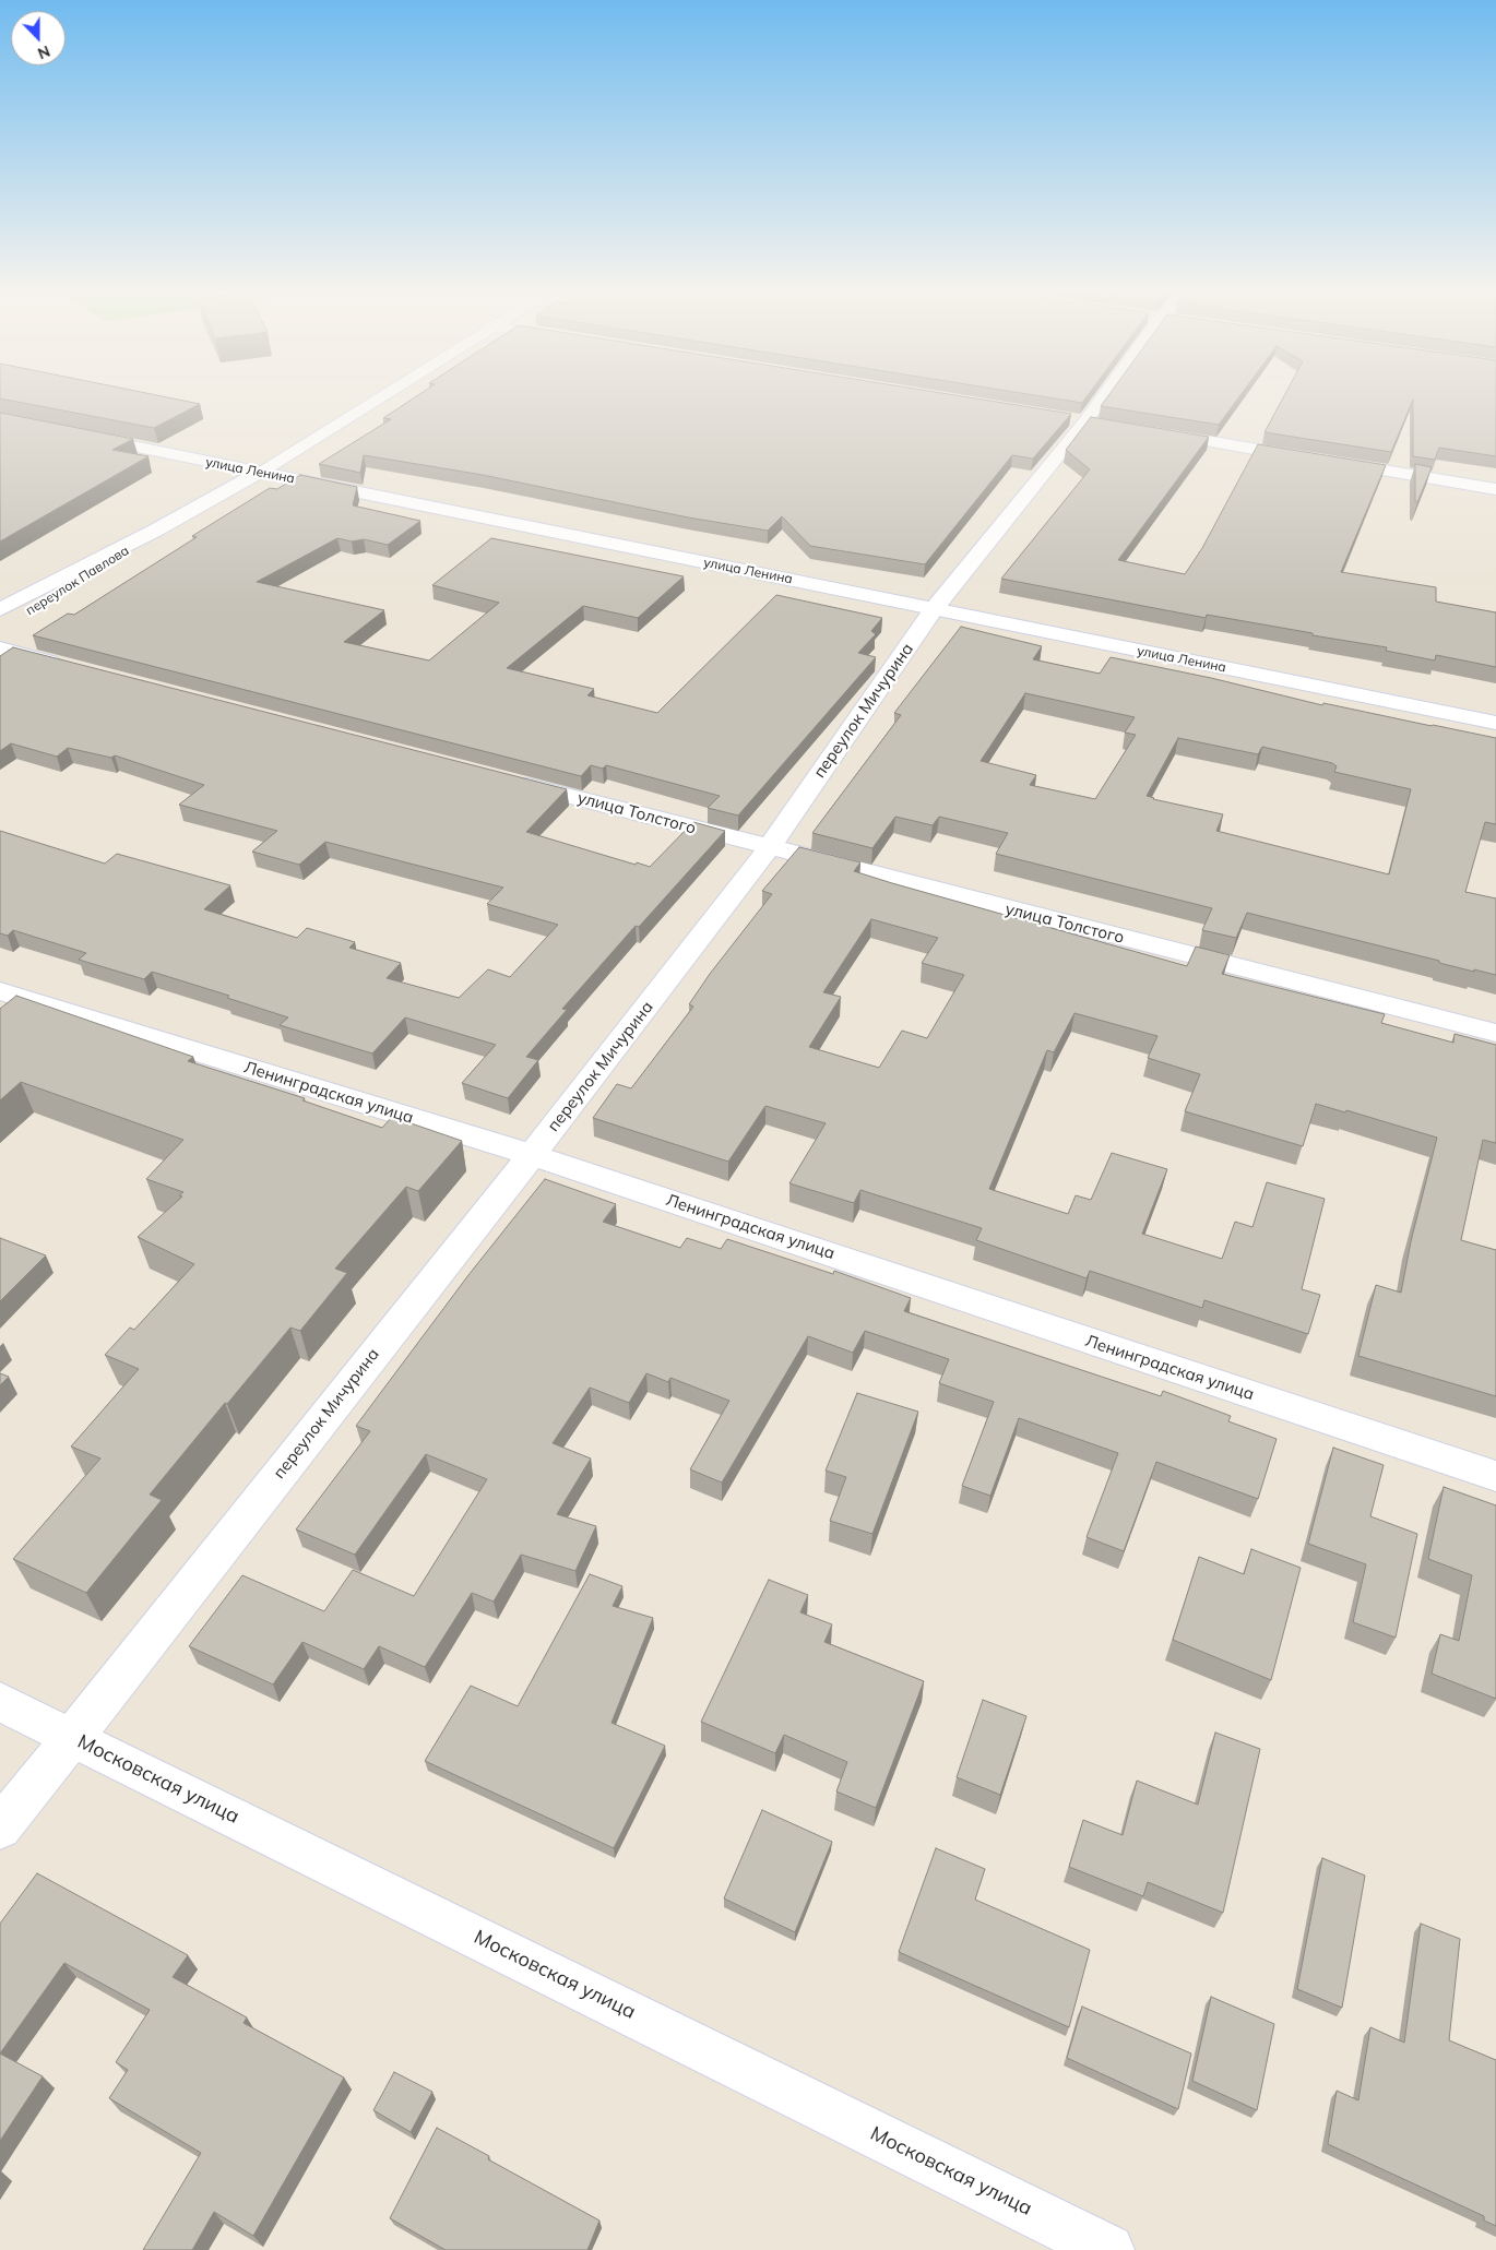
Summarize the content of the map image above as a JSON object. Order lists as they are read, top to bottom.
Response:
{
  "streets": {
    "street": [
      "улица Ленина",
      "переулок Павлова",
      "переулок Мичурина",
      "улица Толстого",
      "Ленинградская улица",
      "Московская улица"
    ]
  },
  "crossings": [
    ["улица Ленина", "переулок Павлова"],
    ["улица Ленина", "переулок Мичурина"],
    ["переулок Мичурина", "улица Толстого"],
    ["переулок Мичурина", "Ленинградская улица"],
    ["переулок Мичурина", "Московская улица"]
  ],
  "north": "bottom"
}
